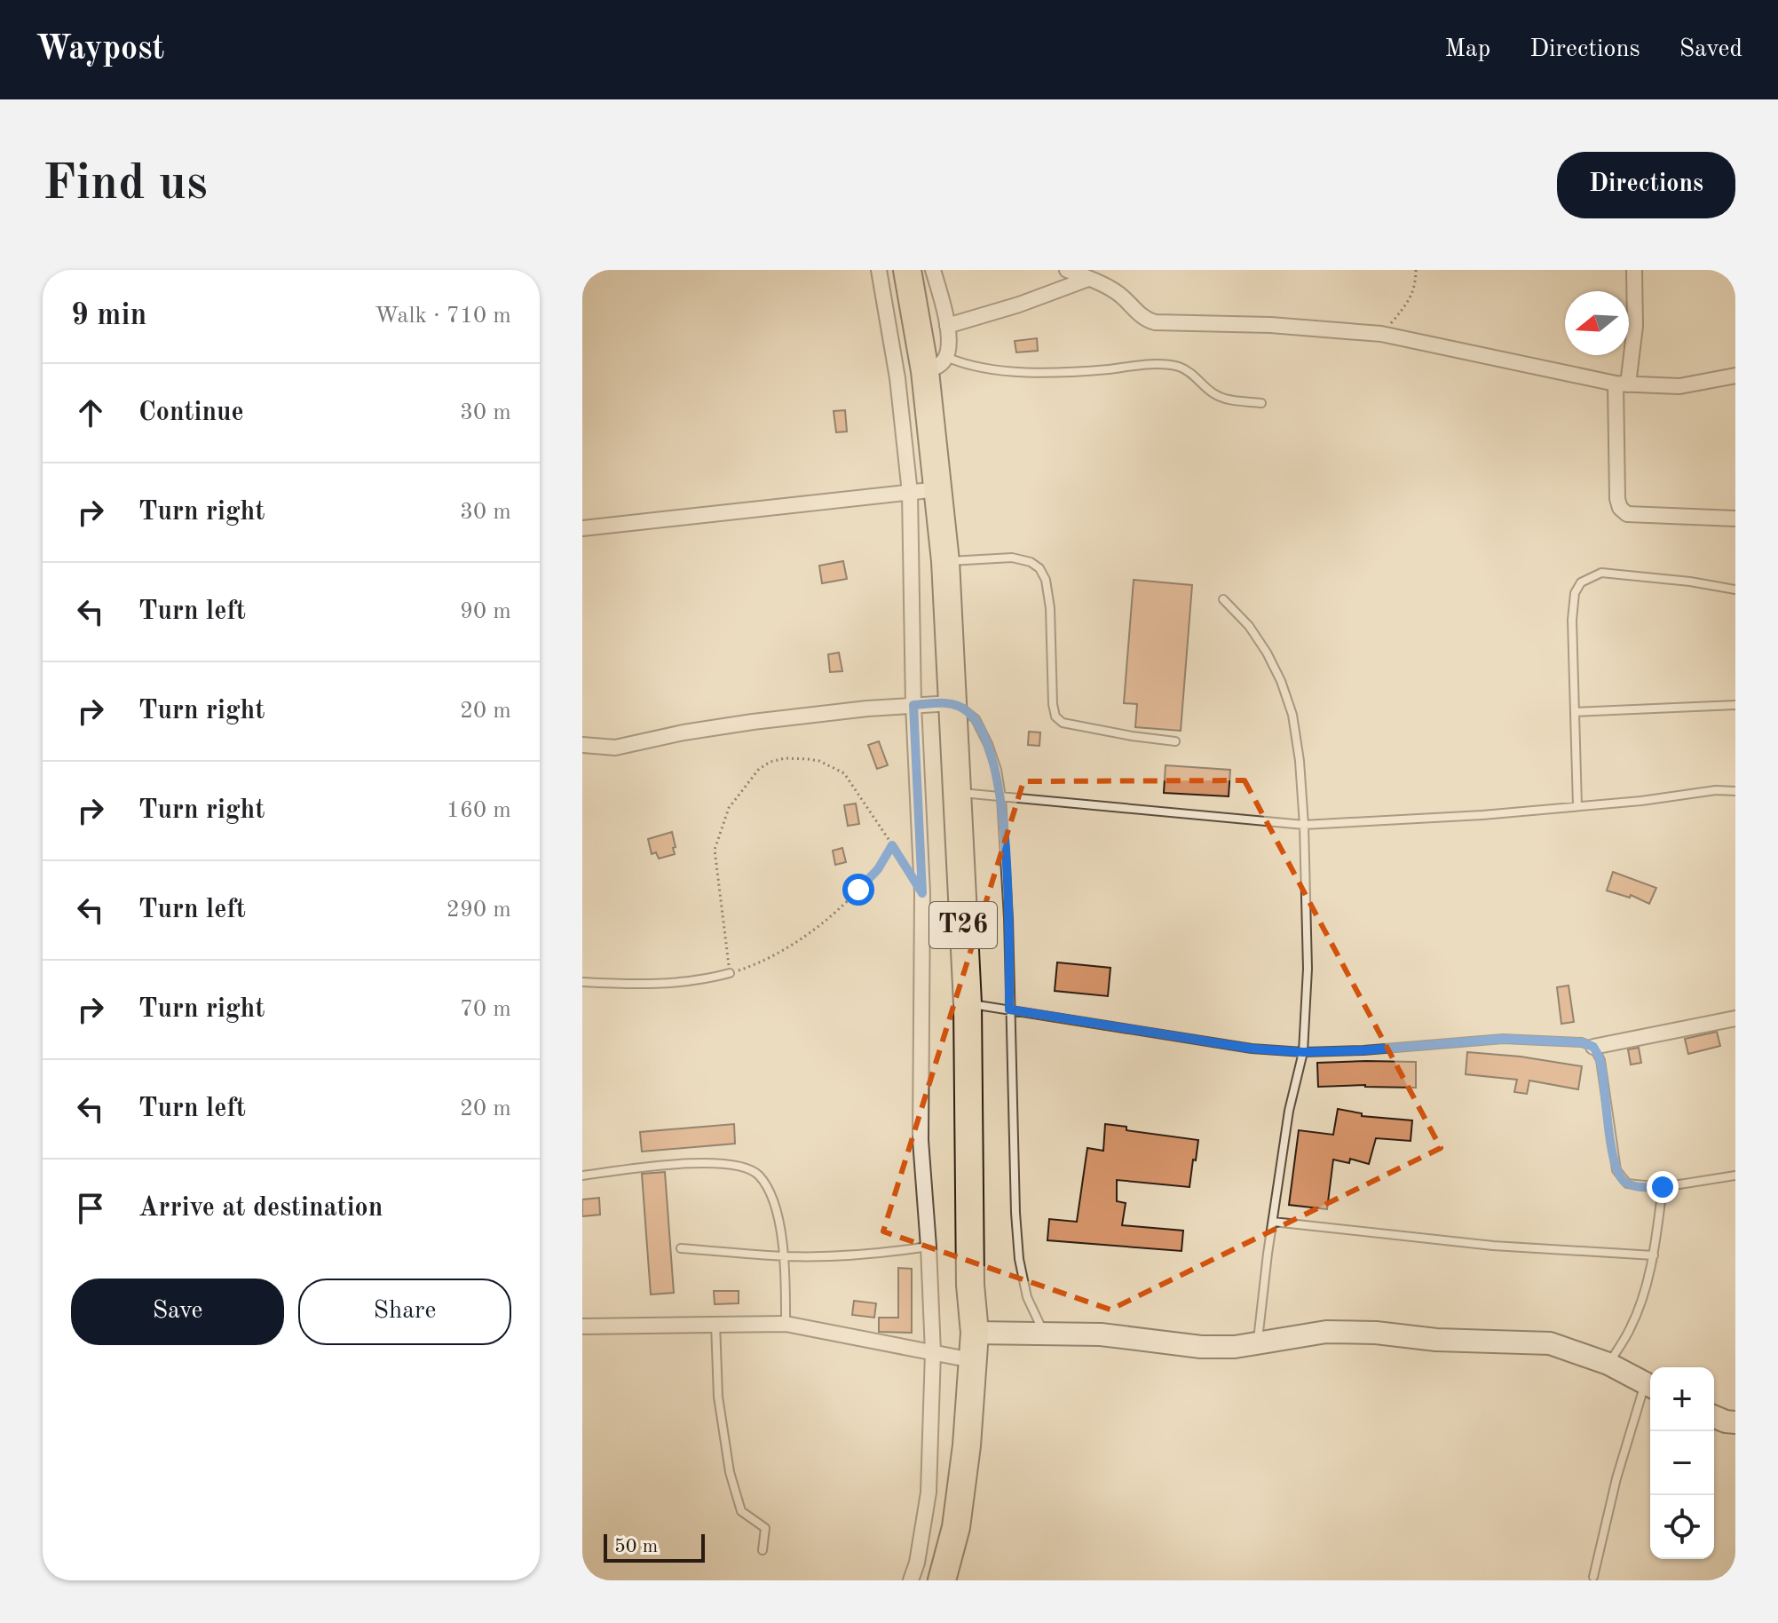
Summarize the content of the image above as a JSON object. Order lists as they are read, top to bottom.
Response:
{
  "streets": {
    "highway": ["T26"]
  },
  "scale_bar": "50 m",
  "north": "left",
  "page": {
    "header": "Waypost",
    "nav": ["Map", "Directions", "Saved"],
    "buttons": [
      "Directions",
      ["Save", "Share"]
    ],
    "title": "Find us",
    "heading": ["9 min", "Walk · 710 m"],
    "list": [
      ["Continue", "30 m"],
      ["Turn right", "30 m"],
      ["Turn left", "90 m"],
      ["Turn right", "20 m"],
      ["Turn right", "160 m"],
      ["Turn left", "290 m"],
      ["Turn right", "70 m"],
      ["Turn left", "20 m"],
      "Arrive at destination"
    ],
    "map_buttons": ["+", "−"],
    "scale": "50 m"
  }
}
